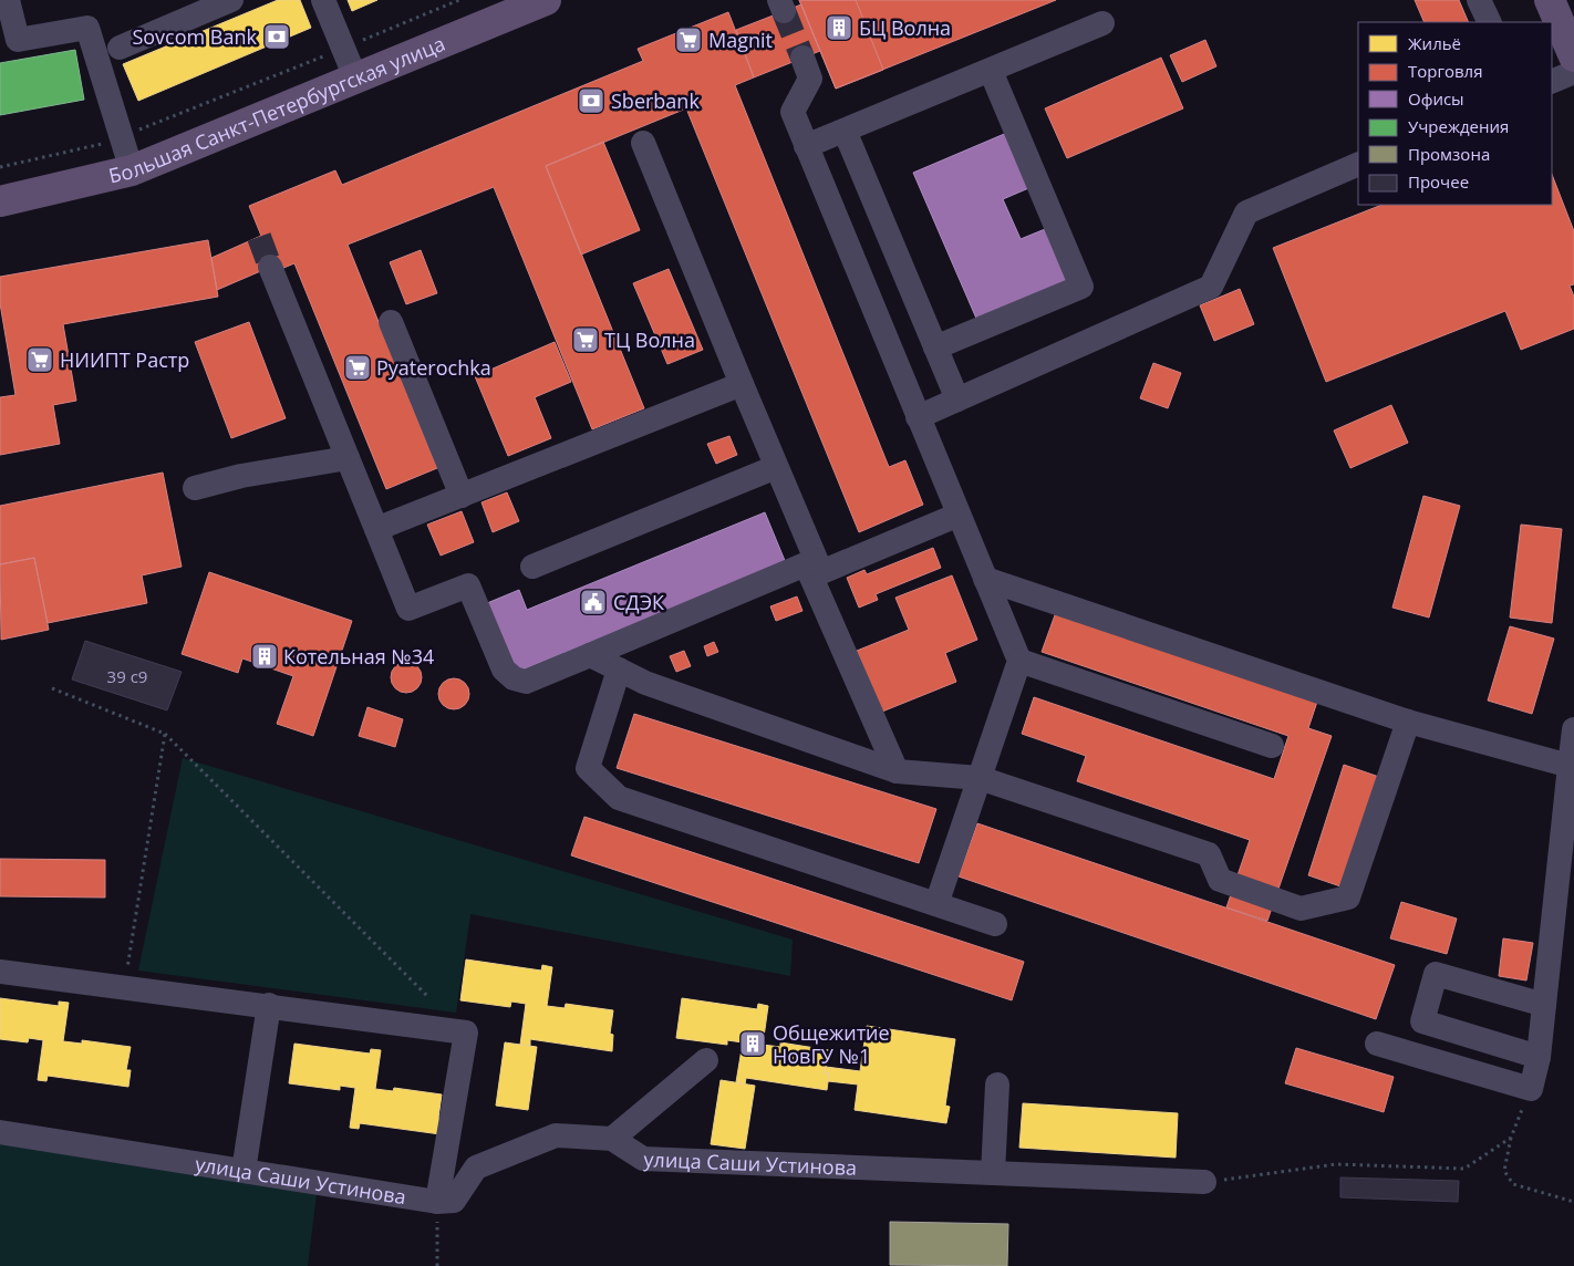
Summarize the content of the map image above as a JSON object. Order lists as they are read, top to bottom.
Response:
{
  "streets": {
    "main road": ["Большая Санкт-Петербургская улица"],
    "street": ["улица Саши Устинова"]
  },
  "places": {
    "building": ["БЦ Волна", "Котельная №34", "Общежитие НовГУ №1"],
    "bank": ["Sovcom Bank", "Sberbank"],
    "supermarket": [
      "Magnit",
      "ТЦ Волна",
      "НИИПТ Растр",
      "Pyaterochka"
    ],
    "public building": ["СДЭК"]
  },
  "house_numbers": ["39 с9"],
  "legend": [
    "Жильё",
    "Торговля",
    "Офисы",
    "Учреждения",
    "Промзона",
    "Прочее"
  ]
}
